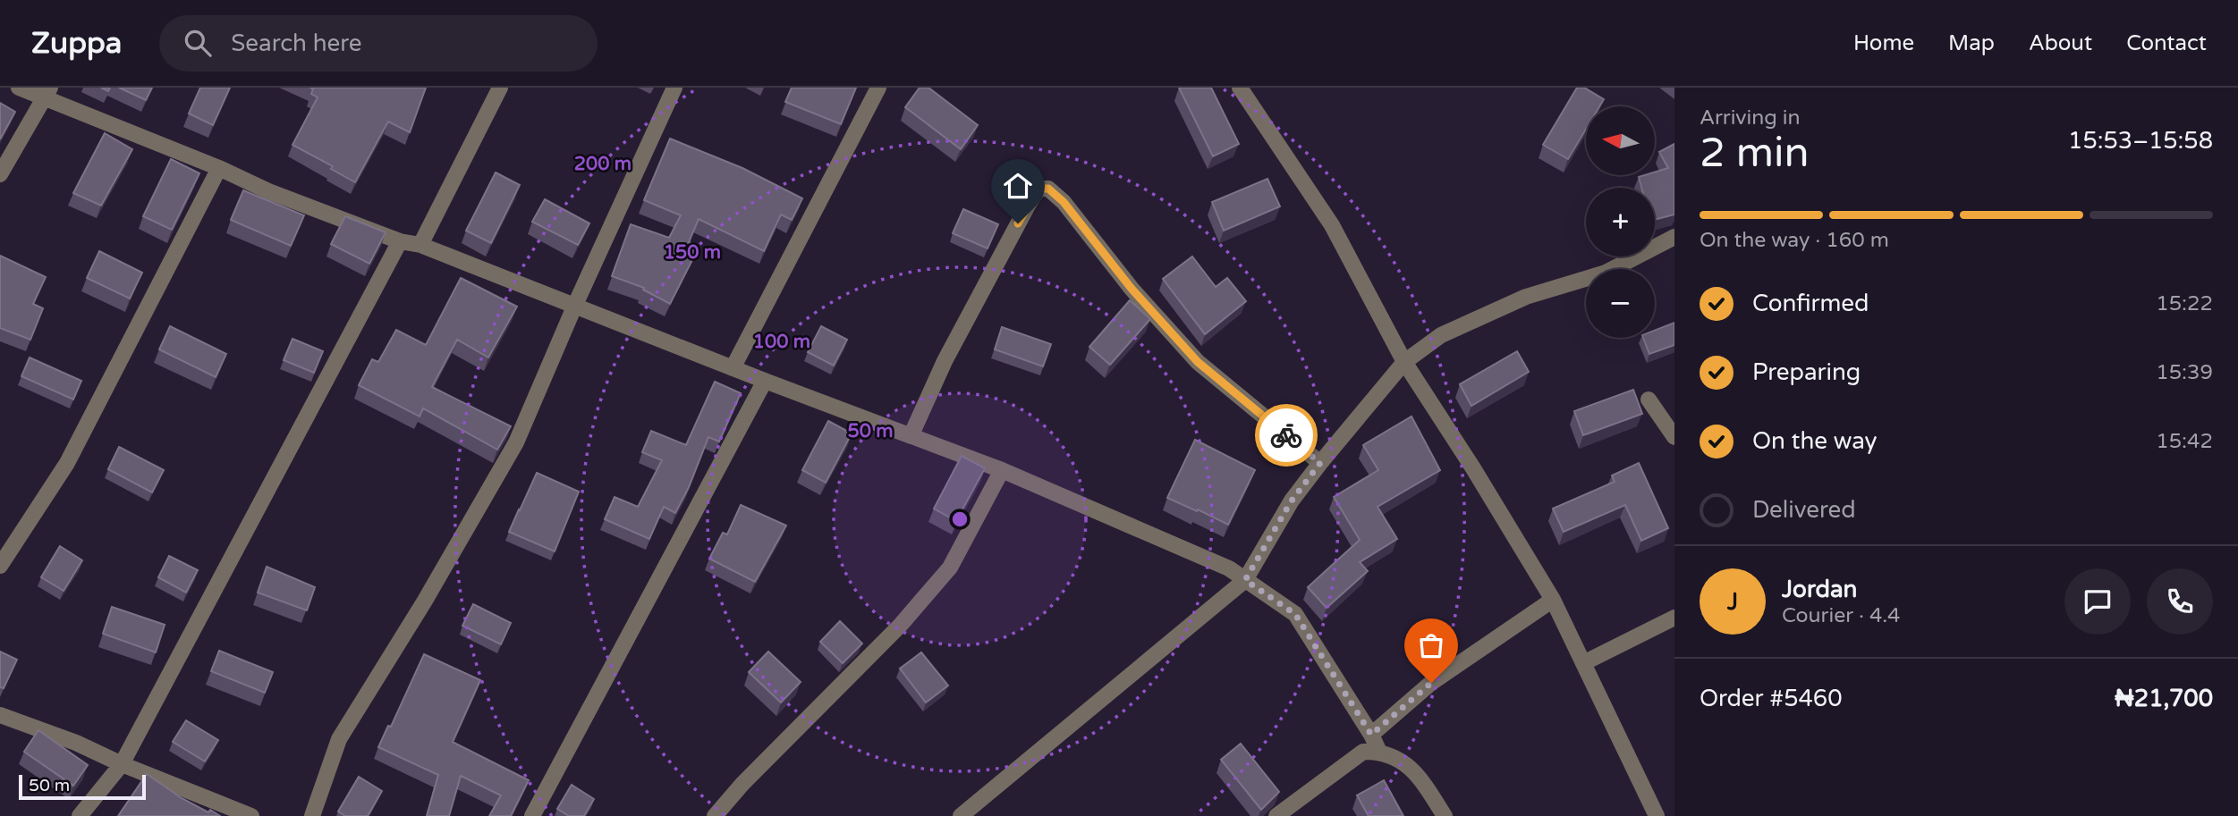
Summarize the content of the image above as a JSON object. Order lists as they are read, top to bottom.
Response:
{
  "scale_bar": "50 m",
  "north": "left",
  "page": {
    "header": "Zuppa",
    "search": "Search here",
    "nav": [
      "Home",
      "Map",
      "About",
      "Contact"
    ],
    "heading": ["2 min", "Arriving in", "15:53–15:58"],
    "panel": [
      "Jordan",
      "Courier · 4.4",
      "Order #5460",
      "₦21,700"
    ],
    "map_buttons": ["+", "−"],
    "bar": "On the way · 160 m",
    "list": [
      ["Confirmed", "15:22"],
      ["Preparing", "15:39"],
      ["On the way", "15:42"],
      "Delivered"
    ],
    "round": "J",
    "scale": "50 m"
  },
  "rings": [
    "200 m",
    "150 m",
    "100 m",
    "50 m"
  ]
}
